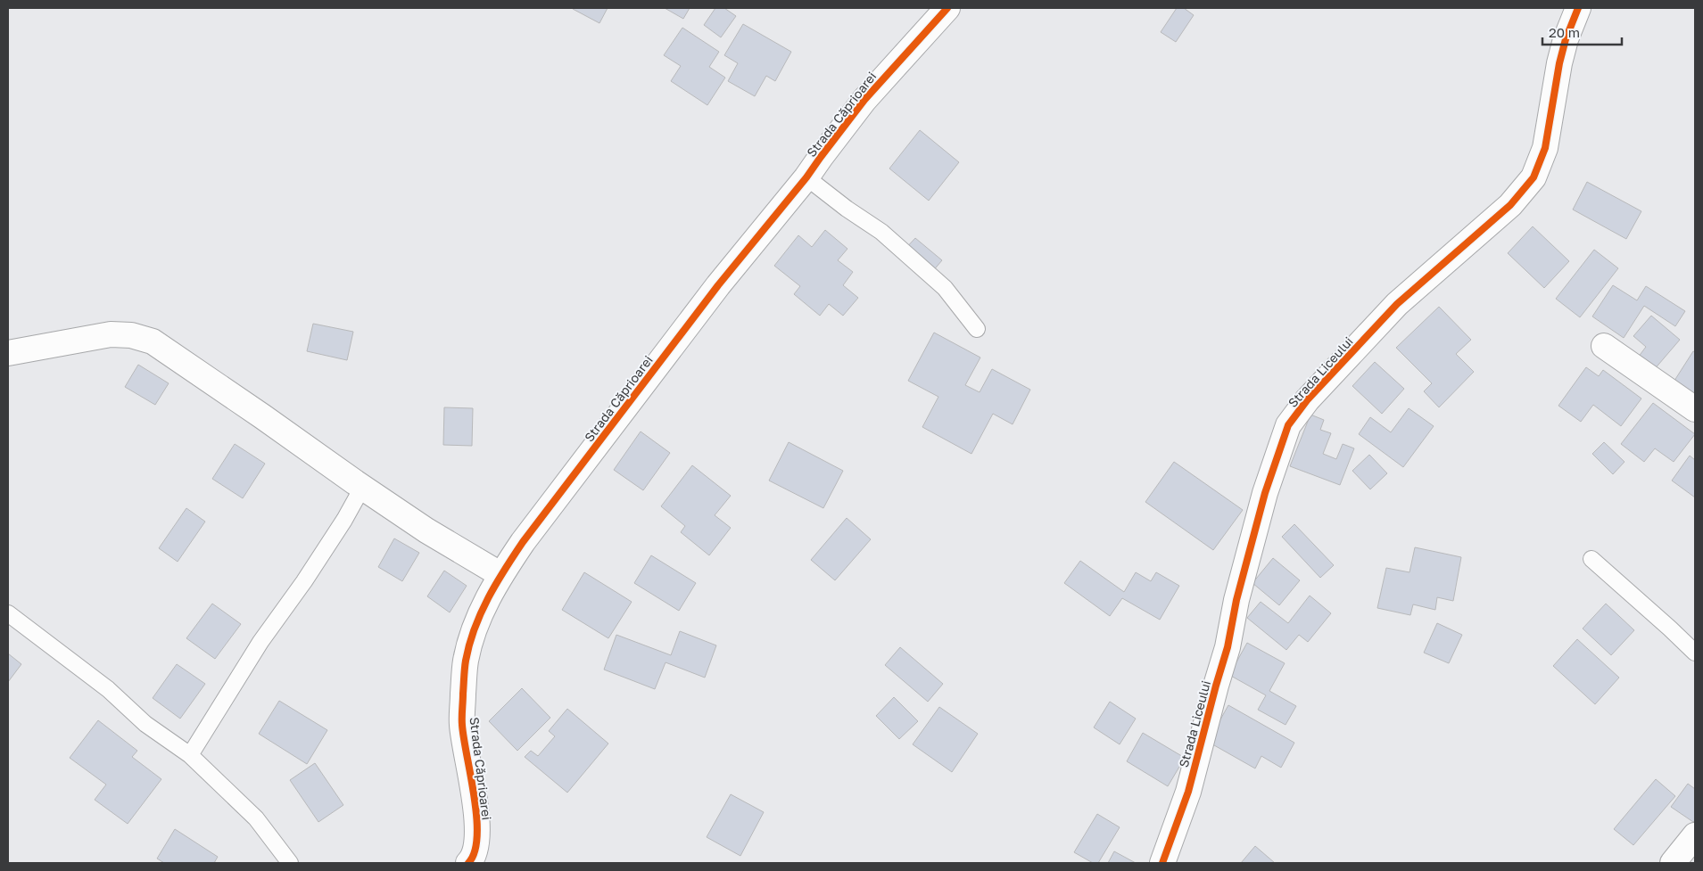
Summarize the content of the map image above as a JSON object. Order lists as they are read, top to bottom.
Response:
{
  "streets": {
    "street": ["Strada Căprioarei", "Strada Liceului"]
  },
  "scale_bar": "20 m"
}
